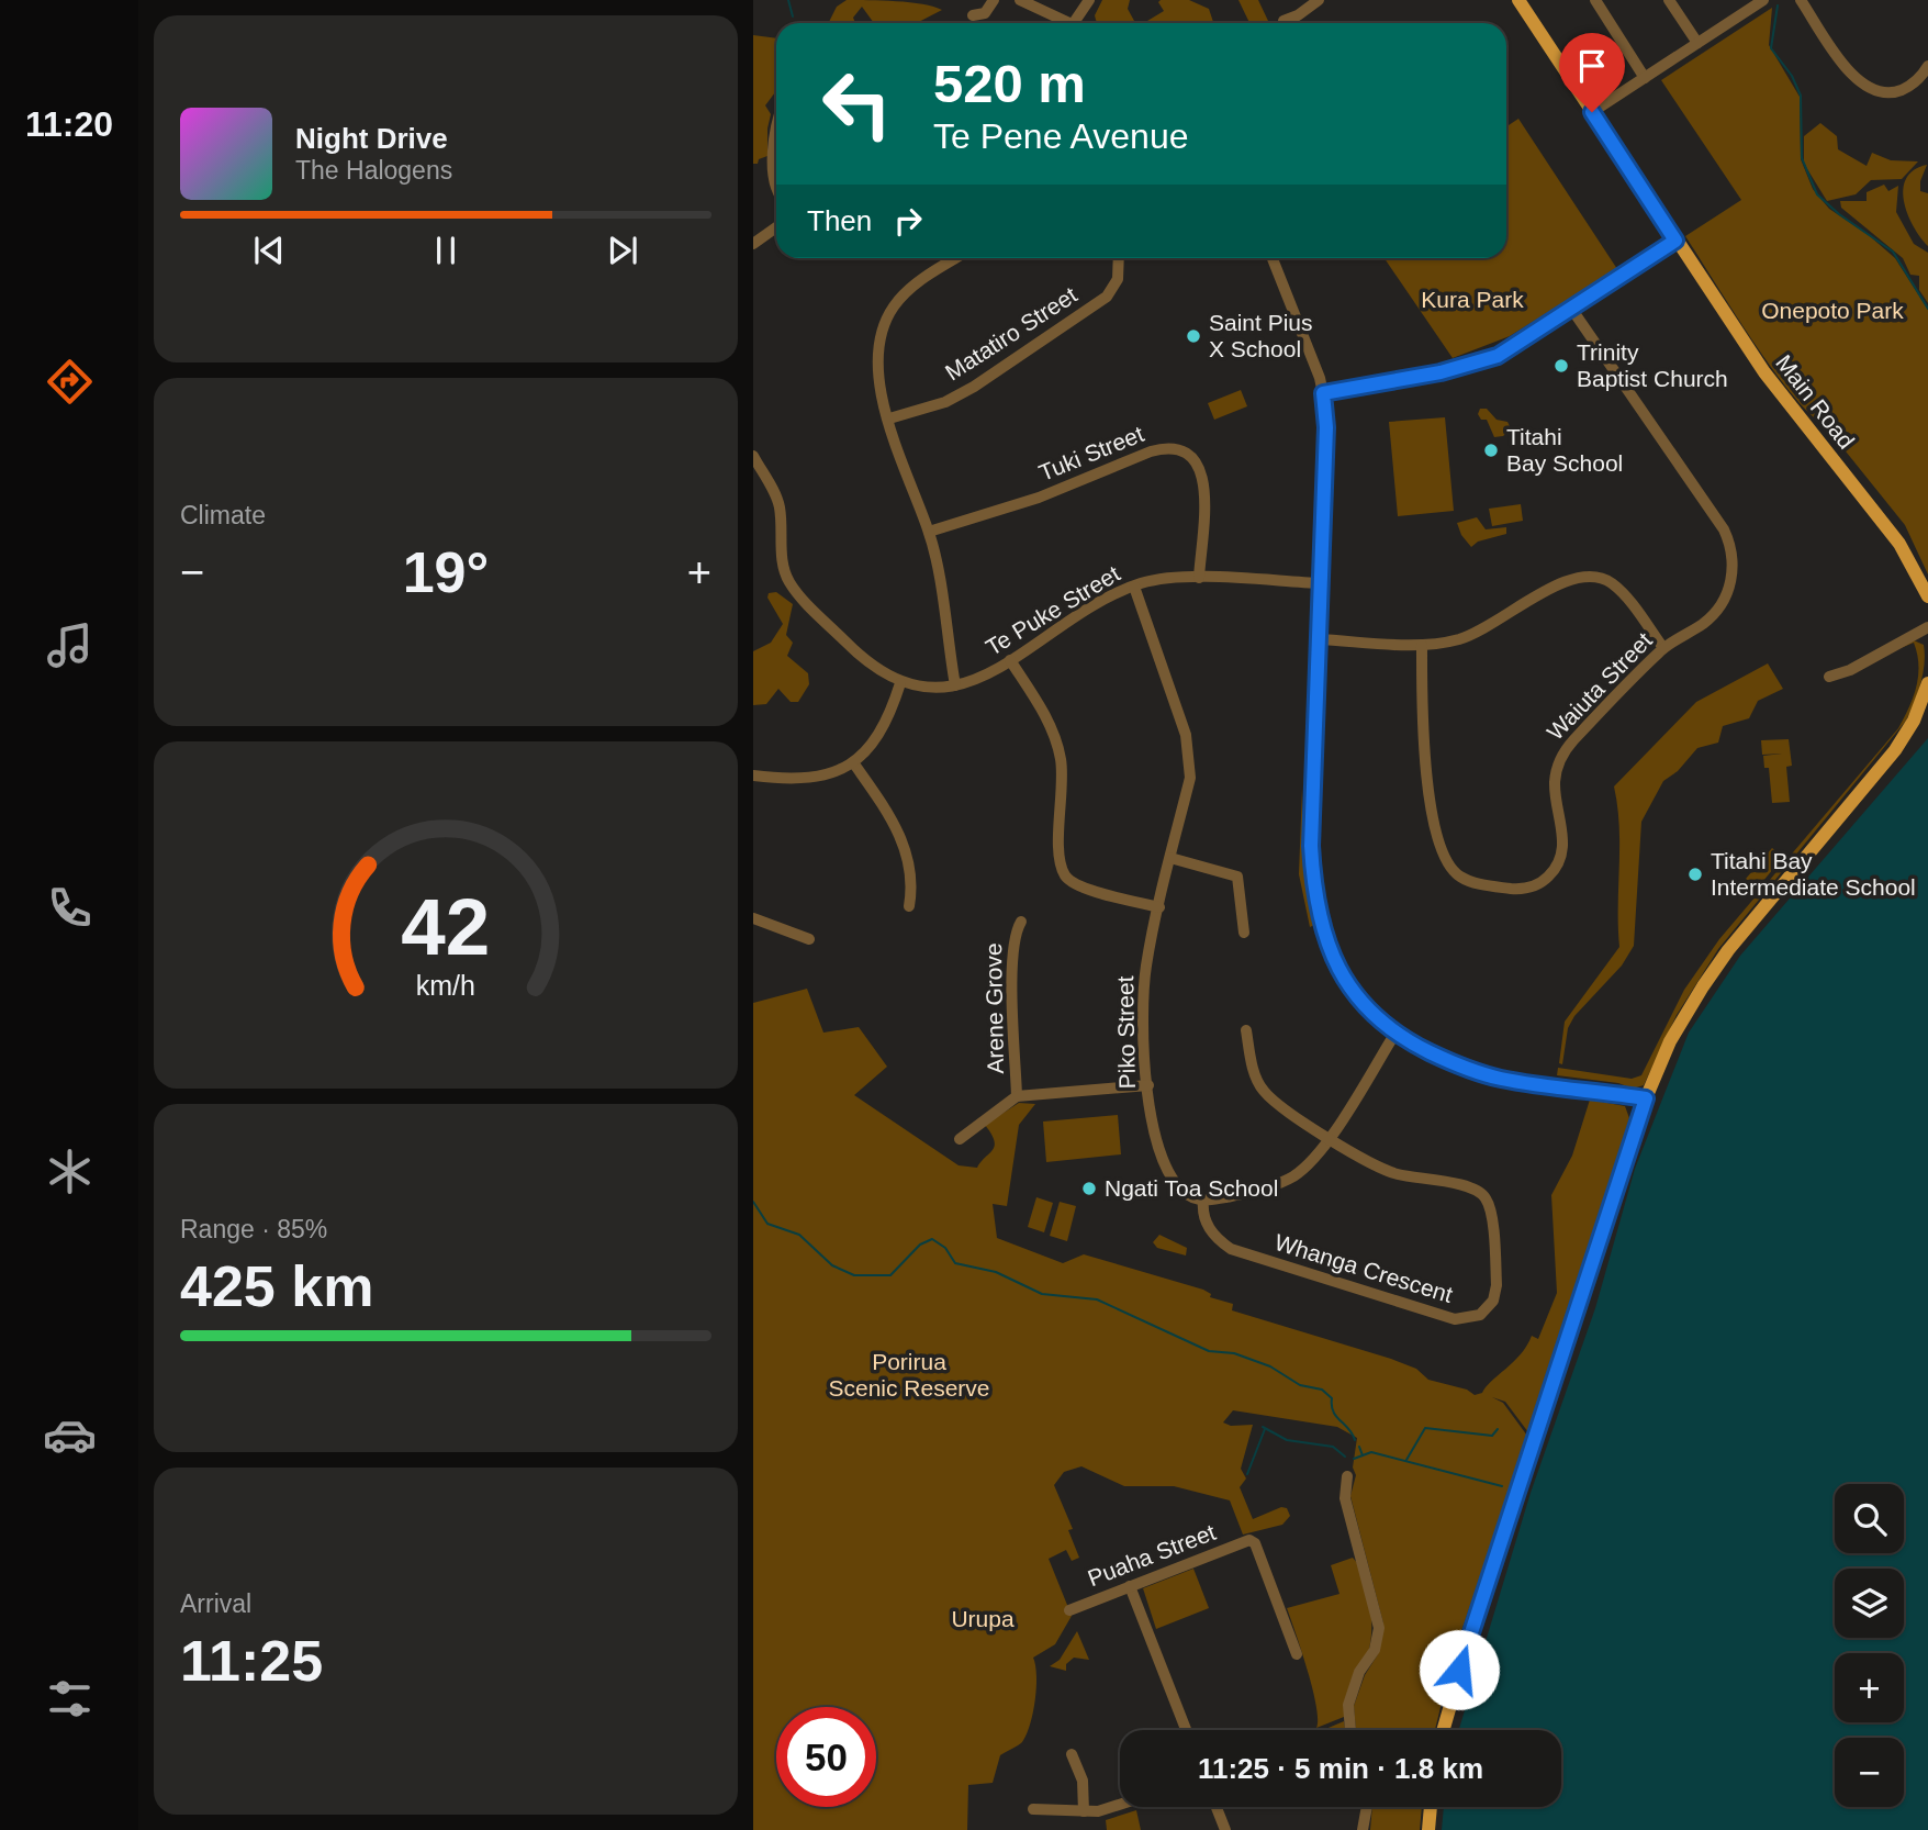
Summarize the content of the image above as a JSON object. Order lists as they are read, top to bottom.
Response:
{
  "streets": {
    "main road": ["Main Road"],
    "street": [
      "Matatiro Street",
      "Tuki Street",
      "Te Puke Street",
      "Waiuta Street",
      "Arene Grove",
      "Piko Street",
      "Whanga Crescent",
      "Puaha Street"
    ]
  },
  "crossings": [
    ["Tuki Street", "Te Puke Street"],
    ["Te Puke Street", "Piko Street"],
    ["Piko Street", "Whanga Crescent"]
  ],
  "parks": [
    "Kura Park",
    "Onepoto Park",
    "Porirua Scenic Reserve",
    "Urupa"
  ],
  "places": [
    "Saint Pius X School",
    "Trinity Baptist Church",
    "Titahi Bay School",
    "Titahi Bay Intermediate School",
    "Ngati Toa School"
  ],
  "page": {
    "tabs": "11:20",
    "turn": ["520 m", "Te Pene Avenue"],
    "song": ["Night Drive", "The Halogens"],
    "then": "Then",
    "tile": [
      "Climate",
      ["Range · 85%", "425 km"],
      ["Arrival", "11:25"]
    ],
    "heat": ["−", "19°", "+"],
    "map_buttons": ["+", "−"],
    "limit": "50",
    "trip": "11:25 · 5 min · 1.8 km",
    "gauge": ["42", "km/h"]
  }
}
